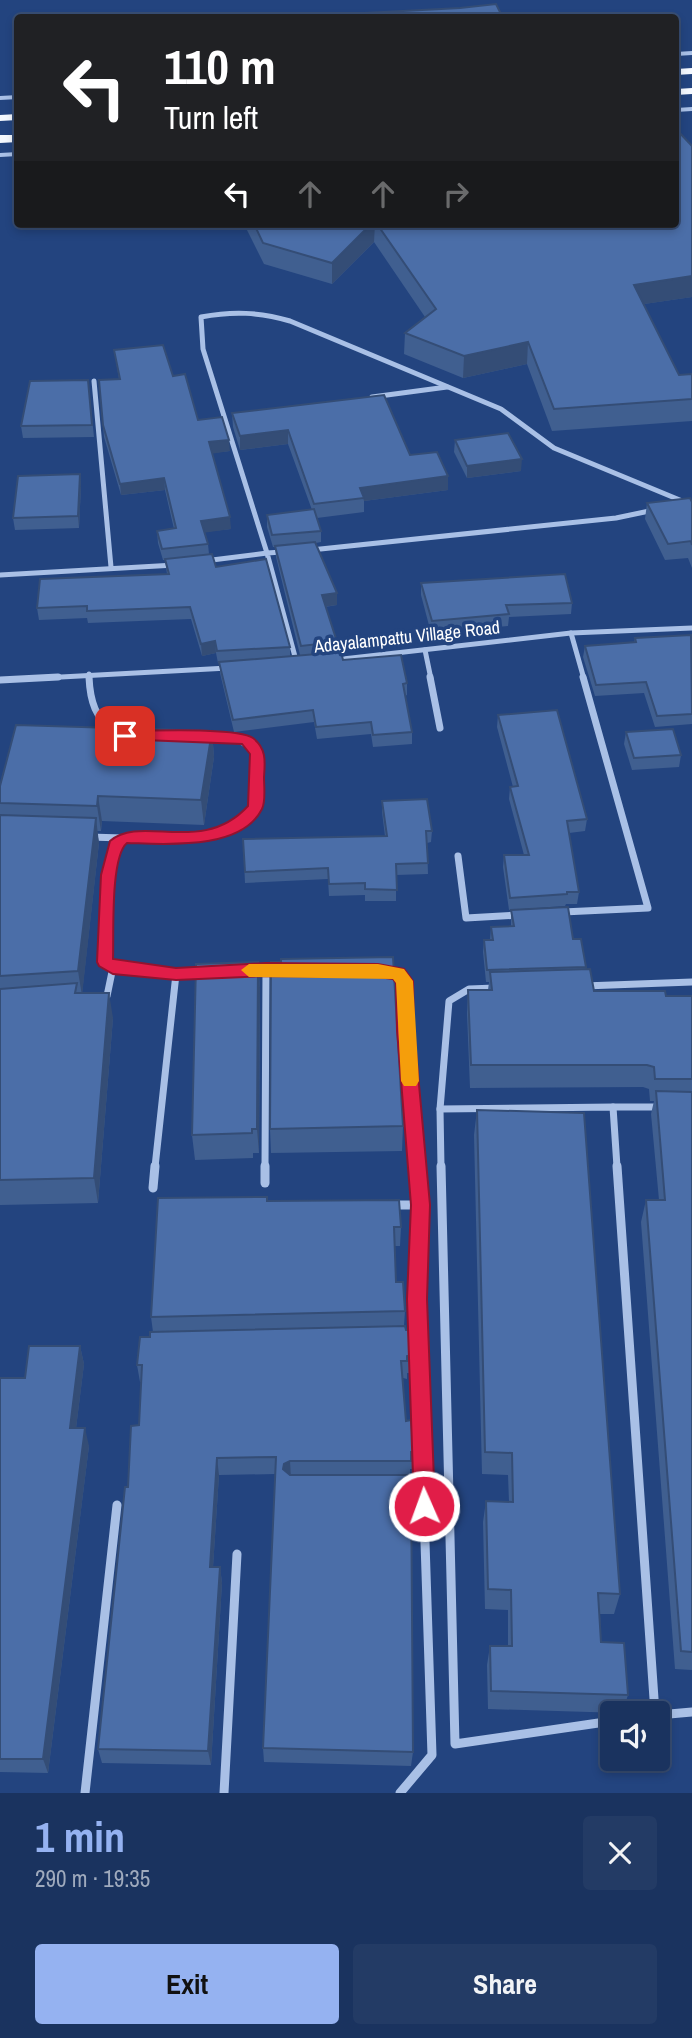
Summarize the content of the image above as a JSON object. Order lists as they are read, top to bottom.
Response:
{
  "streets": {
    "street": ["Adayalampattu Village Road"]
  },
  "page": {
    "turn": ["110 m", "Turn left"],
    "heading": ["1 min", "290 m · 19:35"],
    "buttons": ["Exit", "Share"]
  }
}
